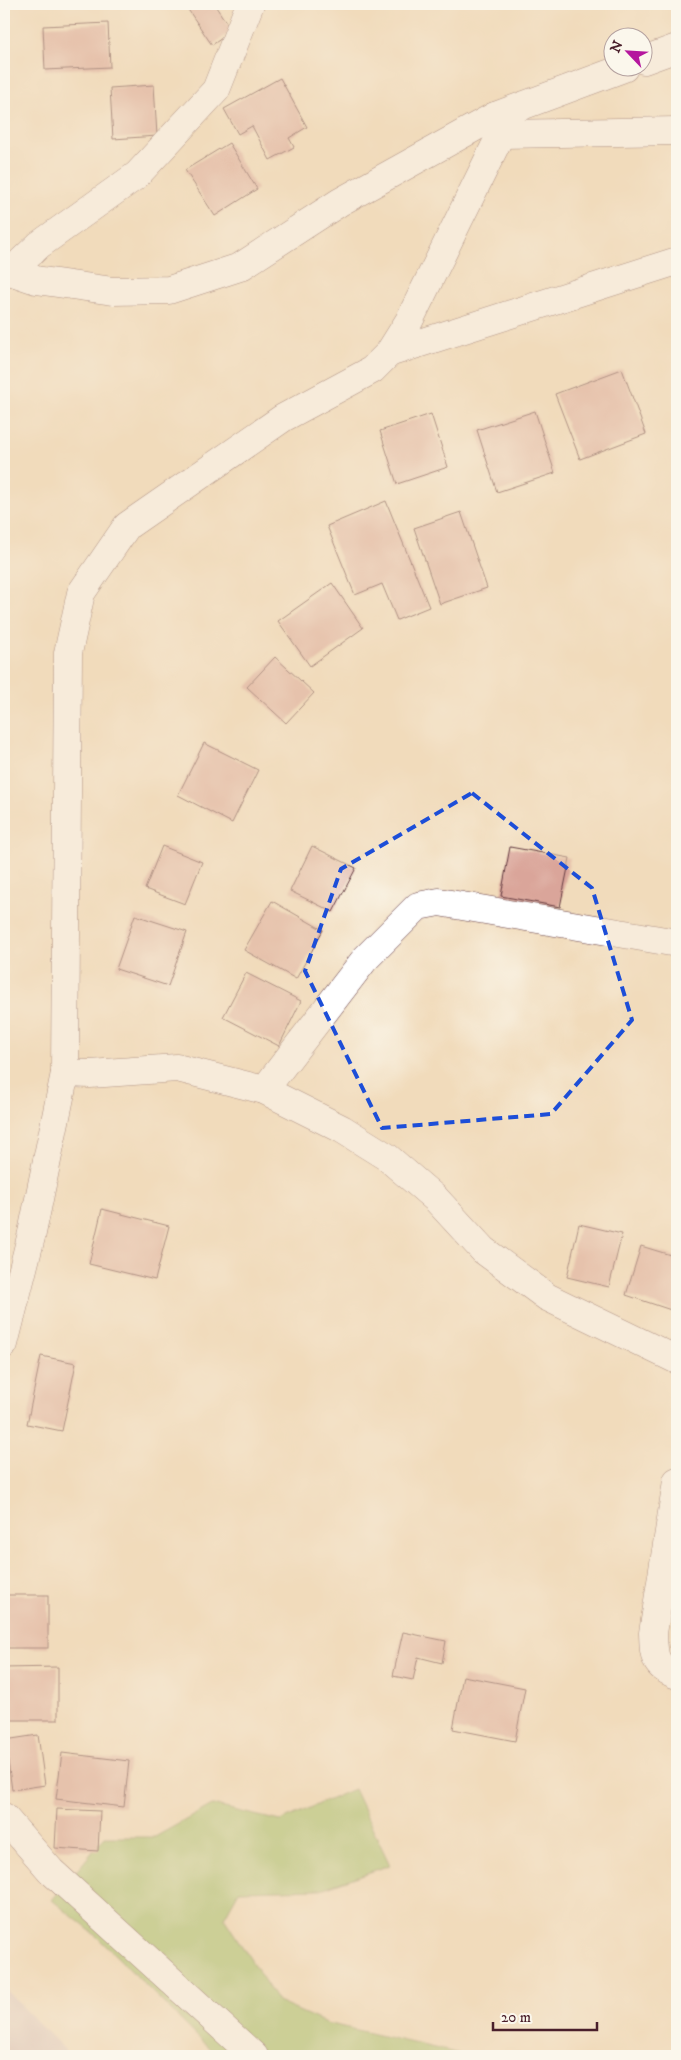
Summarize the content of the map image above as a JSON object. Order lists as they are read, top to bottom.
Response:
{
  "scale_bar": "20 m",
  "north": "top left"
}
